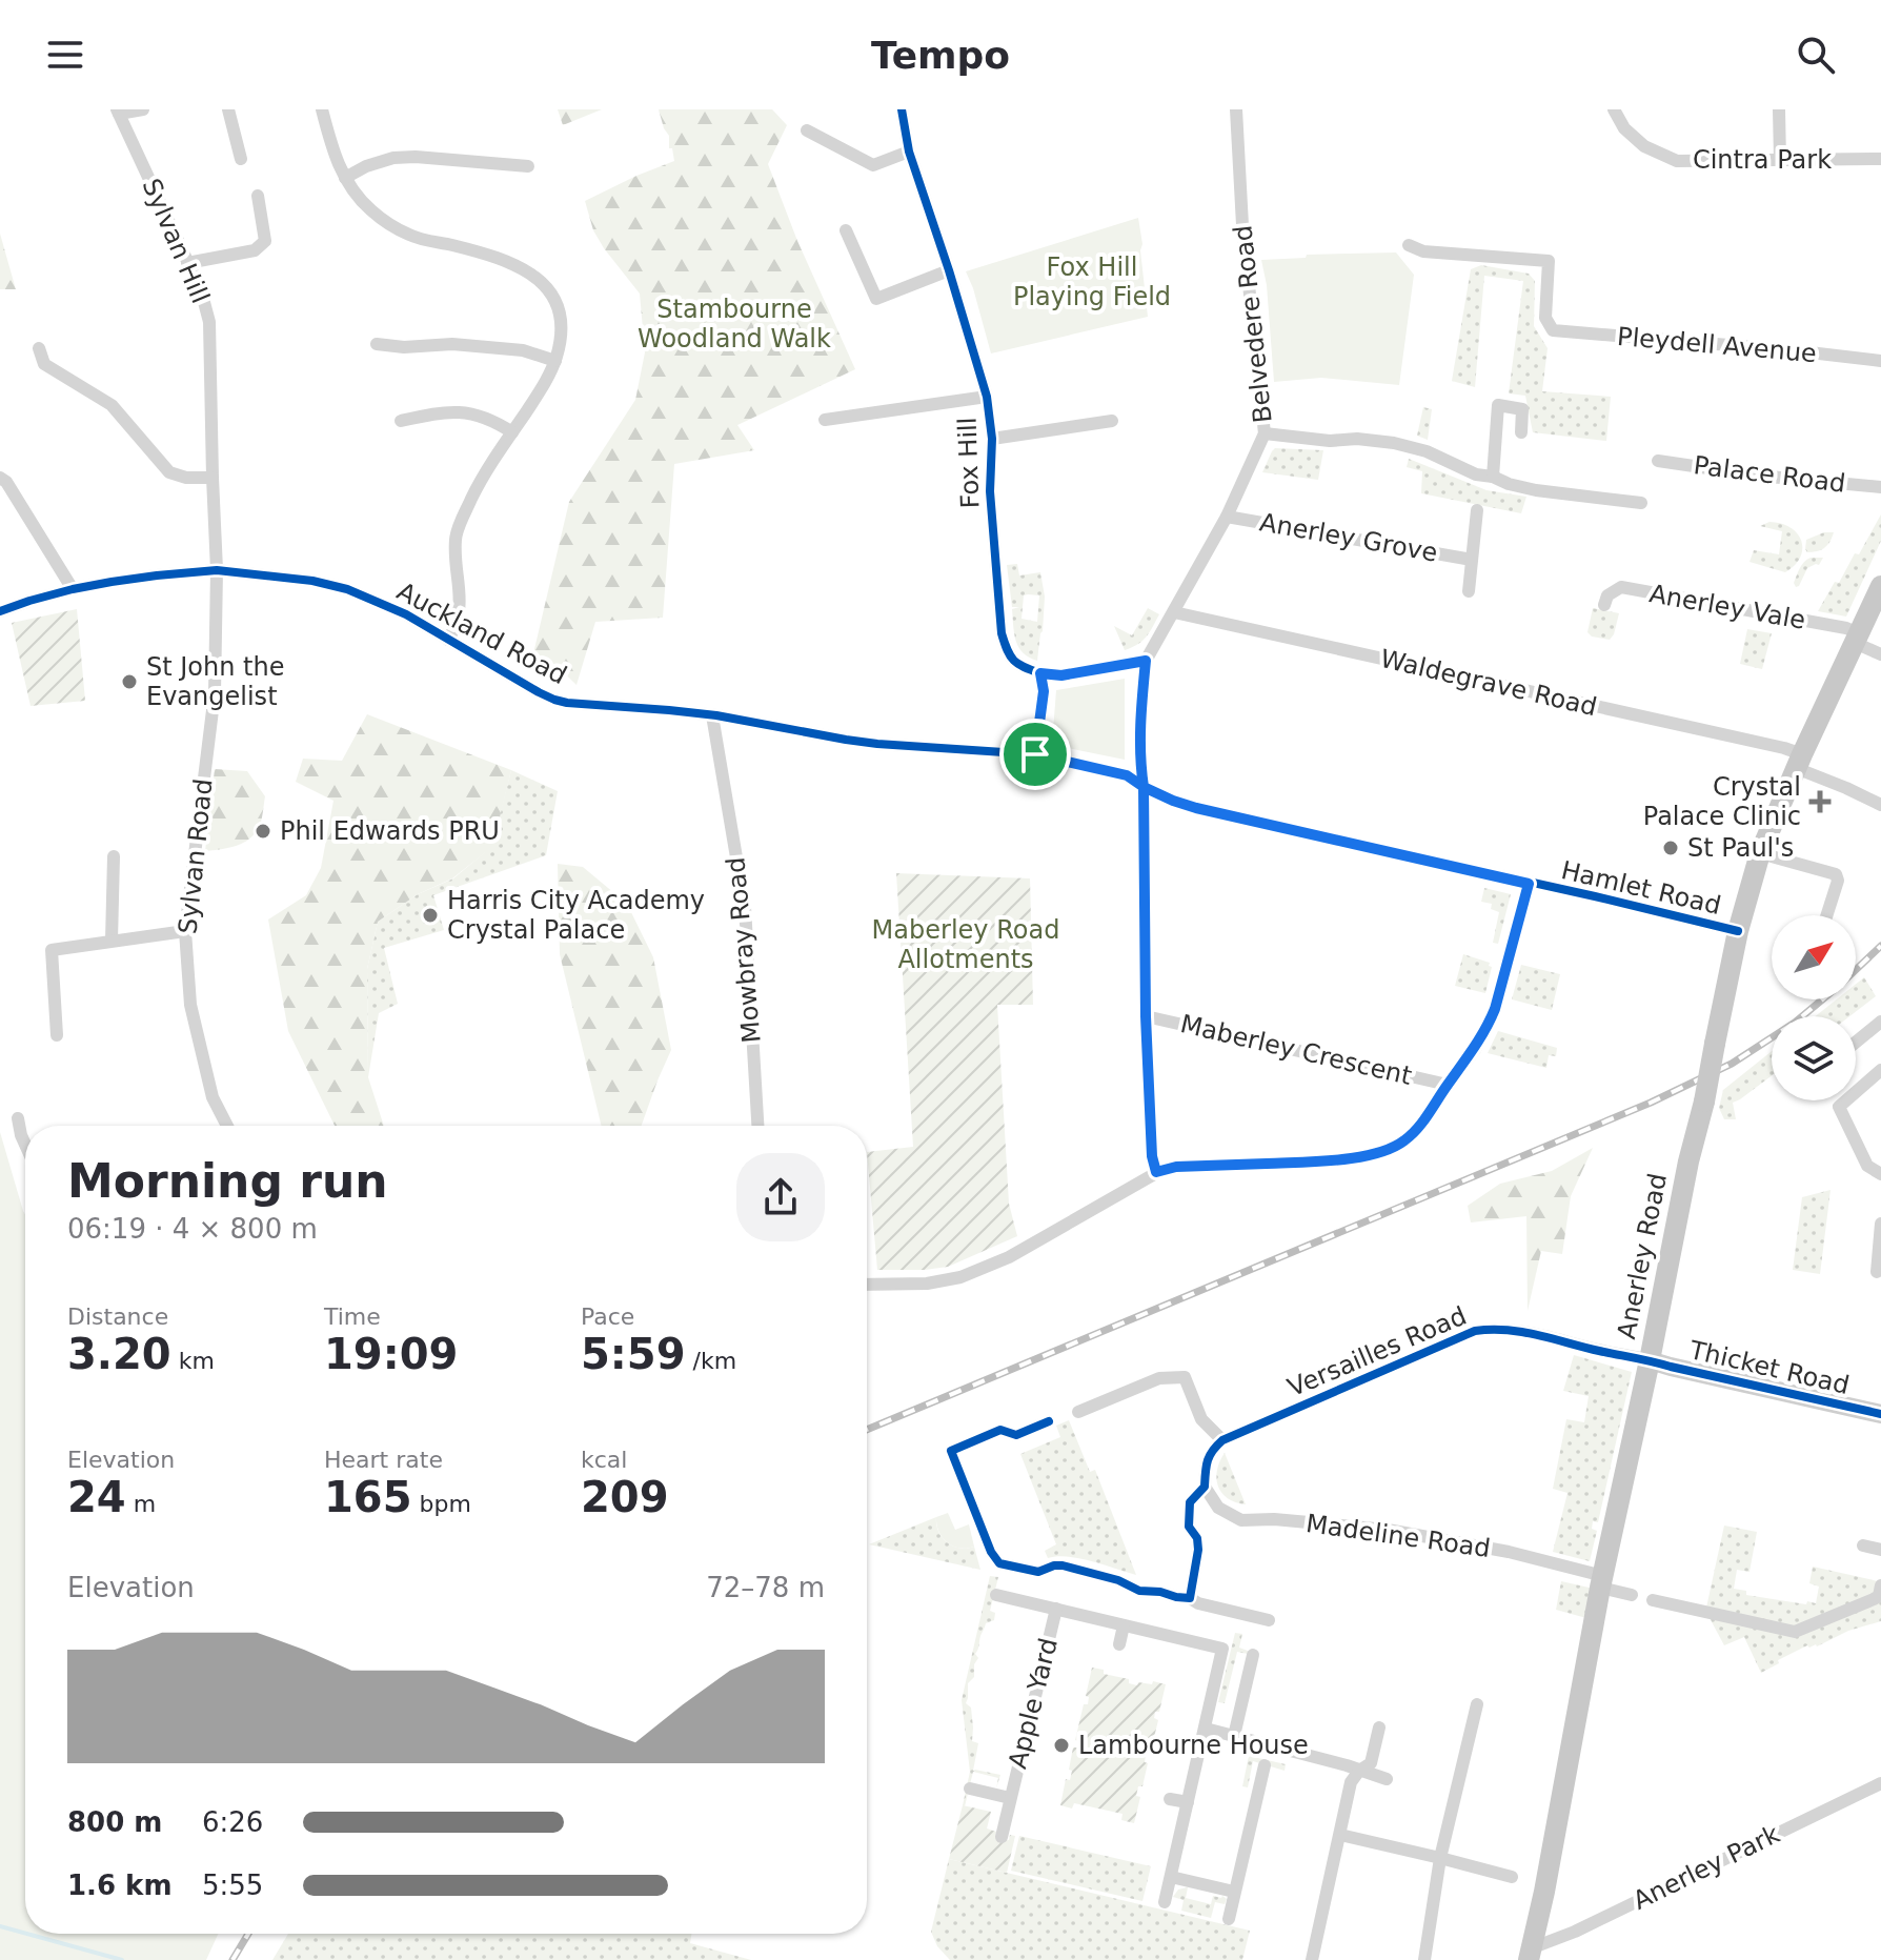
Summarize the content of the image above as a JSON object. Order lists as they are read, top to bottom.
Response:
{
  "streets": {
    "main road": ["Anerley Road"],
    "street": [
      "Cintra Park",
      "Sylvan Hill",
      "Belvedere Road",
      "Pleydell Avenue",
      "Fox Hill",
      "Palace Road",
      "Anerley Grove",
      "Anerley Vale",
      "Auckland Road",
      "Waldegrave Road",
      "Sylvan Road",
      "Hamlet Road",
      "Mowbray Road",
      "Maberley Crescent",
      "Versailles Road",
      "Thicket Road",
      "Madeline Road",
      "Apple Yard",
      "Anerley Park"
    ]
  },
  "crossings": [
    ["Sylvan Hill", "Auckland Road"],
    ["Sylvan Hill", "Sylvan Road"],
    ["Belvedere Road", "Anerley Grove"],
    ["Belvedere Road", "Auckland Road"],
    ["Belvedere Road", "Waldegrave Road"],
    ["Belvedere Road", "Hamlet Road"],
    ["Belvedere Road", "Maberley Crescent"],
    ["Anerley Vale", "Anerley Road"],
    ["Auckland Road", "Sylvan Road"],
    ["Auckland Road", "Hamlet Road"],
    ["Auckland Road", "Mowbray Road"],
    ["Waldegrave Road", "Anerley Road"],
    ["Hamlet Road", "Anerley Road"],
    ["Anerley Road", "Versailles Road"],
    ["Anerley Road", "Thicket Road"],
    ["Anerley Road", "Madeline Road"],
    ["Anerley Road", "Anerley Park"],
    ["Versailles Road", "Thicket Road"]
  ],
  "parks": ["Fox Hill Playing Field", "Stambourne Woodland Walk", "Maberley Road Allotments"],
  "places": {
    "other": [
      "St John the Evangelist",
      "Phil Edwards PRU",
      "St Paul's",
      "Harris City Academy Crystal Palace",
      "Lambourne House"
    ],
    "health": ["Crystal Palace Clinic"]
  },
  "north": "top right",
  "page": {
    "header": "Tempo",
    "heading": ["Morning run", "06:19 · 4 × 800 m"],
    "stats": [
      ["Distance", "3.20 km"],
      ["Time", "19:09"],
      ["Pace", "5:59 /km"],
      ["Elevation", "24 m"],
      ["Heart rate", "165 bpm"],
      ["kcal", "209"]
    ],
    "chart": ["Elevation", "72–78 m"],
    "list": [
      {
        "name": "800 m",
        "note": "6:26"
      },
      {
        "name": "1.6 km",
        "note": "5:55"
      }
    ]
  }
}
